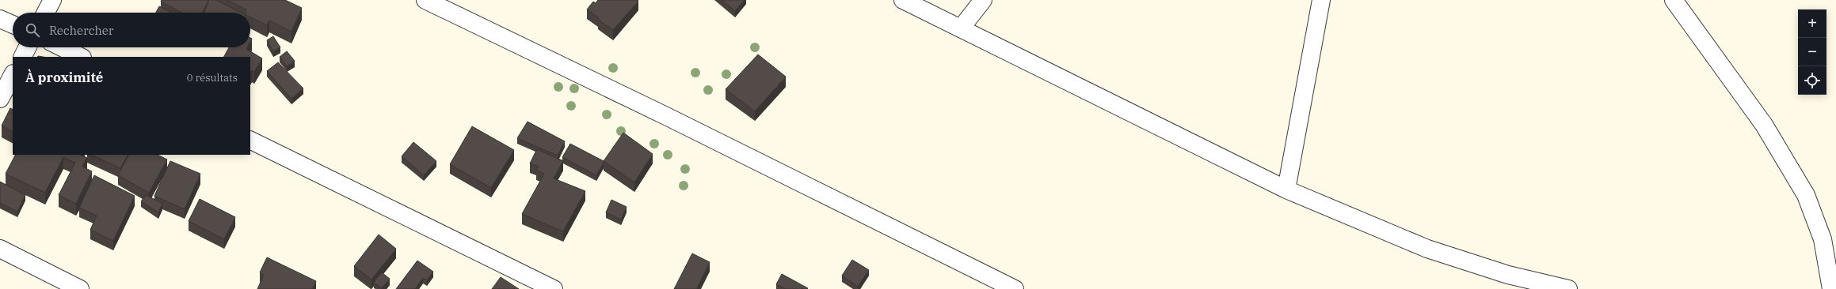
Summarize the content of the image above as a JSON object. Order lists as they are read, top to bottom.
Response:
{
  "page": {
    "map_buttons": ["+", "−"],
    "search": "Rechercher",
    "heading": ["À proximité", "0 résultats"]
  }
}
